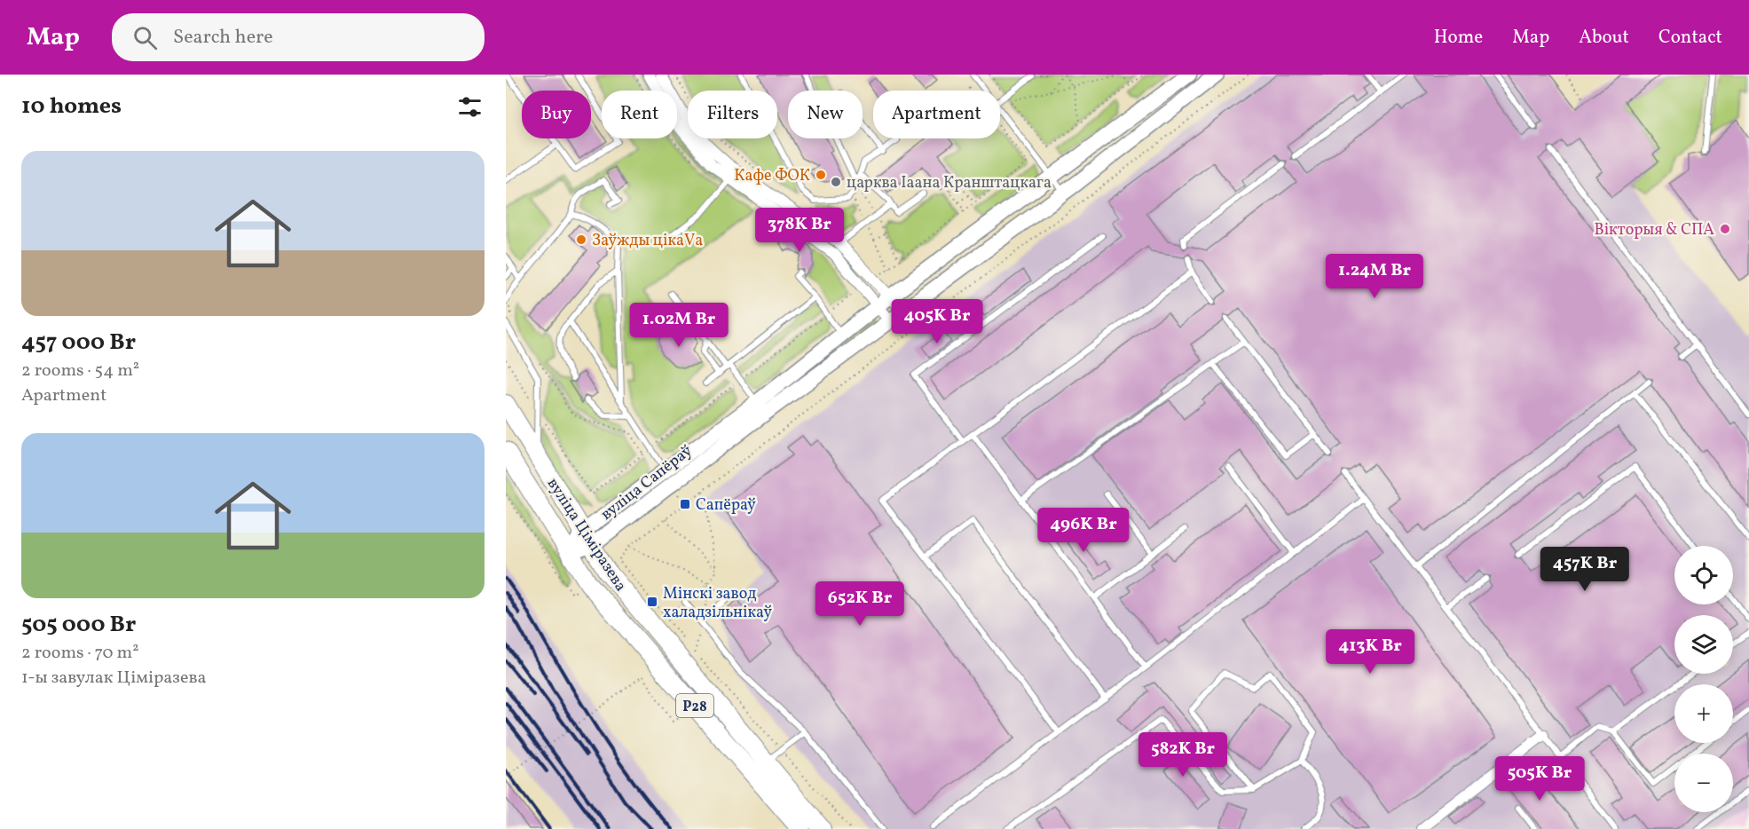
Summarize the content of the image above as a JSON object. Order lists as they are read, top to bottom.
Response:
{
  "streets": {
    "main road": ["вуліца Сапёраў", "вуліца Ціміразева", "Р28"]
  },
  "crossings": [
    ["вуліца Сапёраў", "вуліца Ціміразева"]
  ],
  "places": {
    "other": [
      "Кафе ФОК",
      "царква Іаана Кранштацкага",
      "Вікторыя & СПА",
      "Заўжды цікаVа"
    ],
    "transit": ["Сапёраў", "Мінскі завод халадзільнікаў"]
  },
  "page": {
    "header": "Map",
    "search": "Search here",
    "nav": [
      "Home",
      "Map",
      "About",
      "Contact"
    ],
    "heading": "10 homes",
    "chip": [
      "Buy",
      "Rent",
      "Filters",
      "New",
      "Apartment"
    ],
    "list": [
      {
        "name": "457 000 Br",
        "note": "2 rooms · 54 m² · Apartment"
      },
      {
        "name": "505 000 Br",
        "note": "2 rooms · 70 m² · 1-ы завулак Ціміразева"
      }
    ],
    "price": [
      "378K Br",
      "1.24M Br",
      "405K Br",
      "1.02M Br",
      "496K Br",
      "457K Br",
      "652K Br",
      "413K Br",
      "582K Br",
      "505K Br"
    ],
    "map_buttons": ["+", "−"]
  }
}
